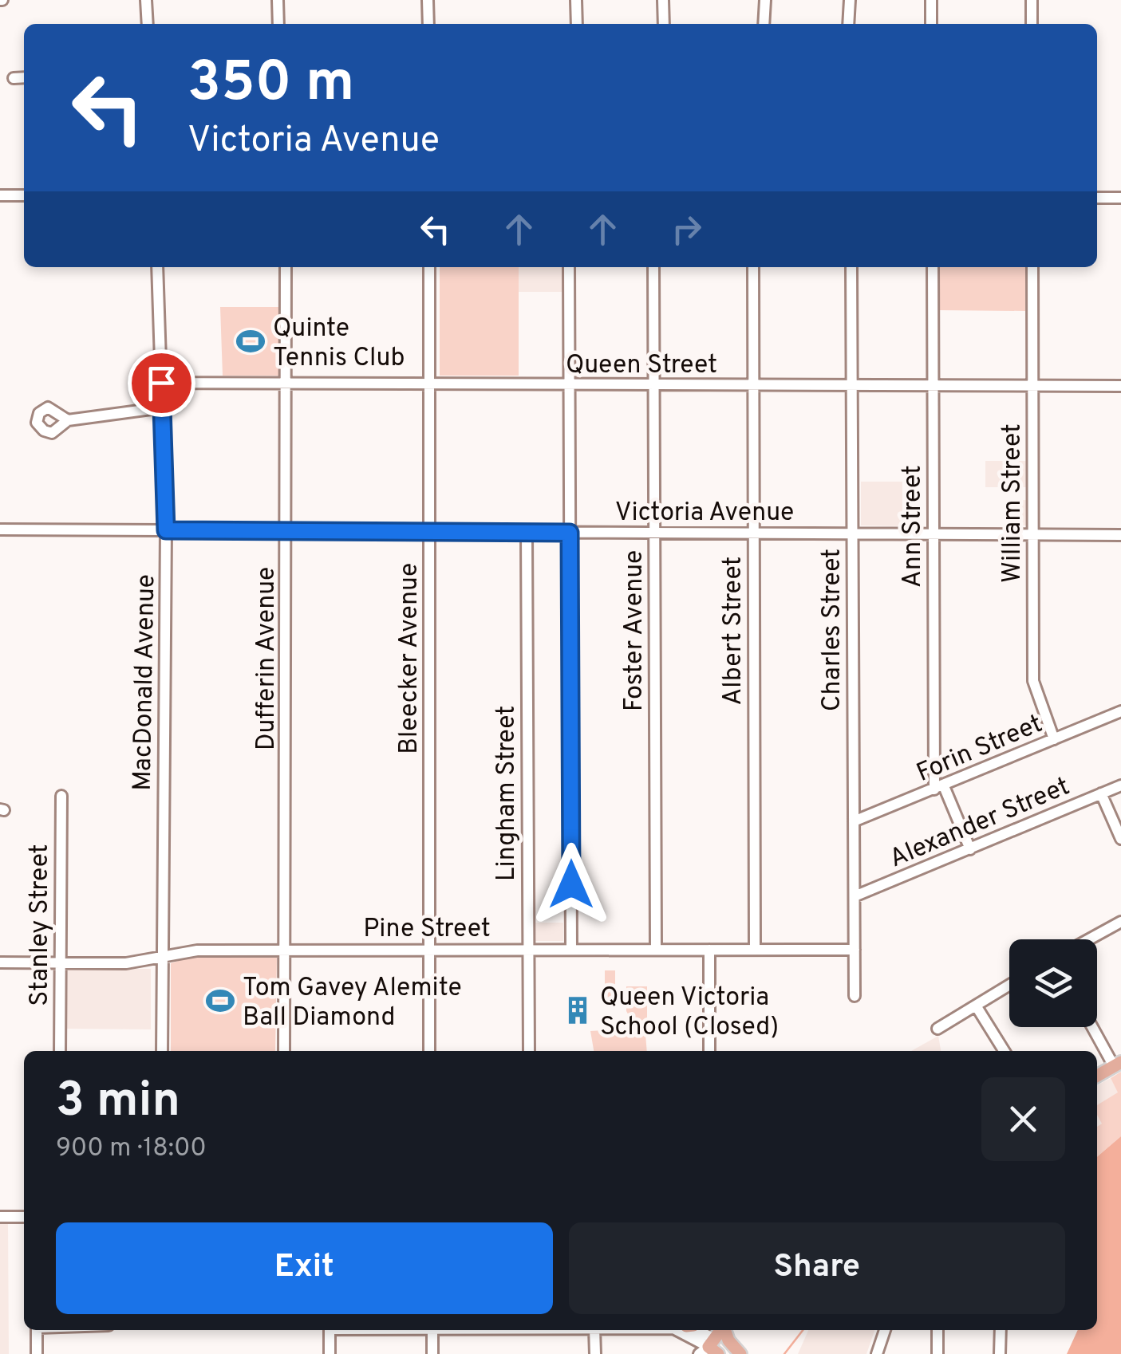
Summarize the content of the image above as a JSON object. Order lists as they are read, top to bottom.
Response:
{
  "streets": {
    "street": [
      "Queen Street",
      "William Street",
      "Victoria Avenue",
      "Ann Street",
      "Charles Street",
      "Foster Avenue",
      "Albert Street",
      "Dufferin Avenue",
      "Bleecker Avenue",
      "MacDonald Avenue",
      "Forin Street",
      "Lingham Street",
      "Alexander Street",
      "Stanley Street",
      "Pine Street"
    ]
  },
  "crossings": [
    ["Queen Street", "William Street"],
    ["Queen Street", "Ann Street"],
    ["Queen Street", "Charles Street"],
    ["Queen Street", "Foster Avenue"],
    ["Queen Street", "Albert Street"],
    ["Queen Street", "Dufferin Avenue"],
    ["Queen Street", "Bleecker Avenue"],
    ["Queen Street", "MacDonald Avenue"],
    ["William Street", "Victoria Avenue"],
    ["William Street", "Forin Street"],
    ["Victoria Avenue", "Ann Street"],
    ["Victoria Avenue", "Charles Street"],
    ["Victoria Avenue", "Foster Avenue"],
    ["Victoria Avenue", "Albert Street"],
    ["Victoria Avenue", "Dufferin Avenue"],
    ["Victoria Avenue", "Bleecker Avenue"],
    ["Victoria Avenue", "MacDonald Avenue"],
    ["Victoria Avenue", "Lingham Street"],
    ["Ann Street", "Forin Street"],
    ["Ann Street", "Alexander Street"],
    ["Charles Street", "Forin Street"],
    ["Charles Street", "Alexander Street"],
    ["Charles Street", "Pine Street"],
    ["Foster Avenue", "Pine Street"],
    ["Albert Street", "Pine Street"],
    ["Dufferin Avenue", "Pine Street"],
    ["Bleecker Avenue", "Pine Street"],
    ["MacDonald Avenue", "Pine Street"],
    ["Lingham Street", "Pine Street"],
    ["Stanley Street", "Pine Street"]
  ],
  "places": {
    "sports": ["Quinte Tennis Club", "Tom Gavey Alemite Ball Diamond"],
    "building": ["Queen Victoria School (Closed)"]
  },
  "page": {
    "turn": ["350 m", "Victoria Avenue"],
    "heading": ["3 min", "900 m · 18:00"],
    "buttons": ["Exit", "Share"]
  }
}
